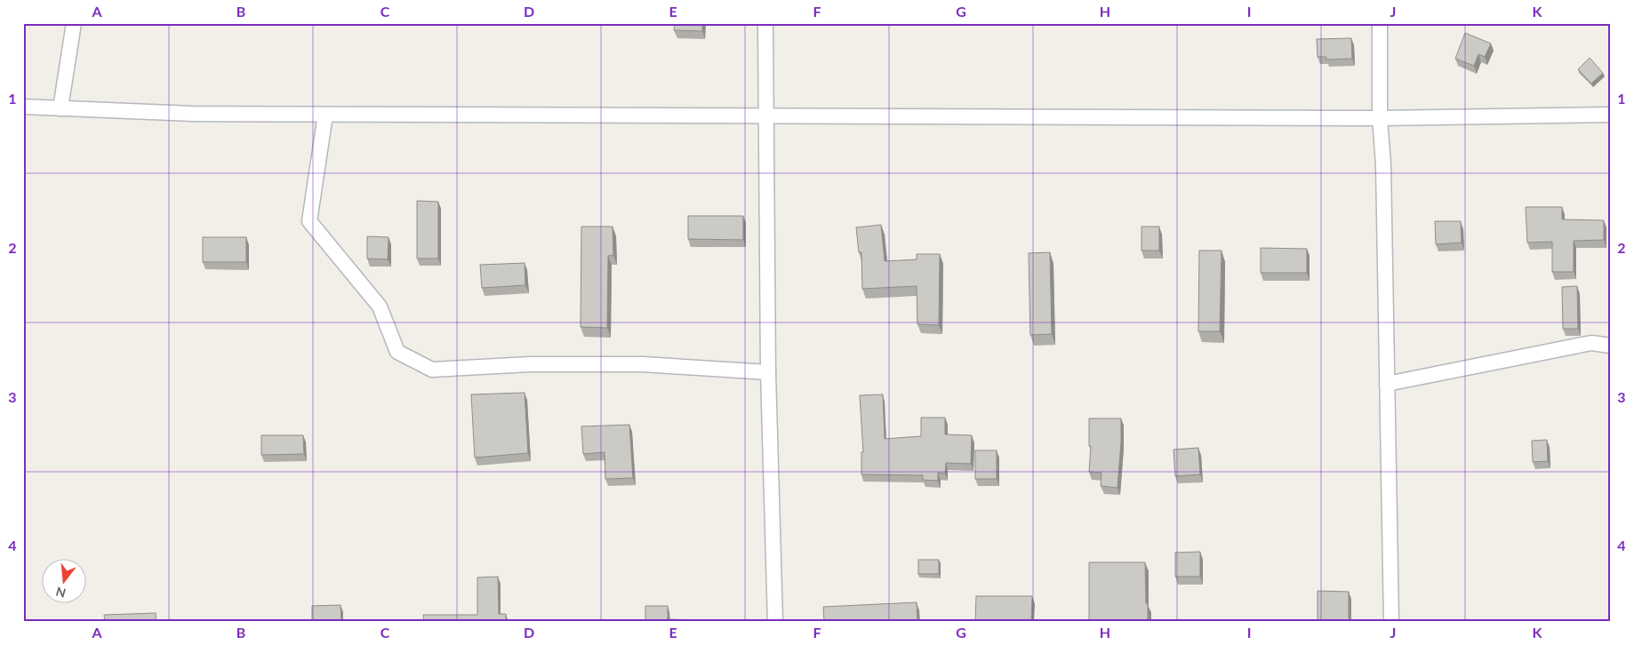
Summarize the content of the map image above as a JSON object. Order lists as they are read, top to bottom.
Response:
{
  "north": "bottom",
  "grid": {
    "columns": [
      "A",
      "B",
      "C",
      "D",
      "E",
      "F",
      "G",
      "H",
      "I",
      "J",
      "K"
    ],
    "rows": [
      "1",
      "2",
      "3",
      "4"
    ]
  }
}
